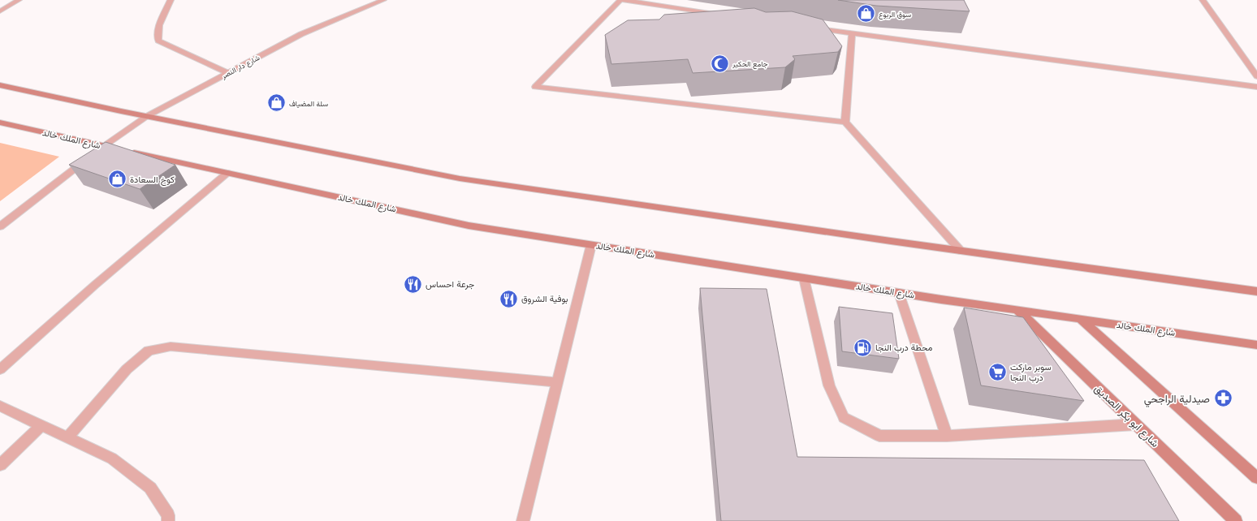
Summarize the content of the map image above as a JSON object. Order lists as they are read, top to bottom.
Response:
{
  "streets": {
    "main road": ["شارع الملك خالد", "شارع ابو بكر الصديق"],
    "street": ["شارع دار النصر"]
  },
  "crossings": [
    ["شارع دار النصر", "شارع الملك خالد"],
    ["شارع الملك خالد", "شارع ابو بكر الصديق"]
  ],
  "places": {
    "shop": ["سوق الربوع", "سلة المضياف", "كوخ السعادة"],
    "mosque": ["جامع الحكير"],
    "restaurant": ["جرعة احساس", "بوفية الشروق"],
    "fuel station": ["محطة درب النجا"],
    "supermarket": ["سوبر ماركت درب النجا"],
    "pharmacy": ["صيدلية الراجحي"]
  }
}
